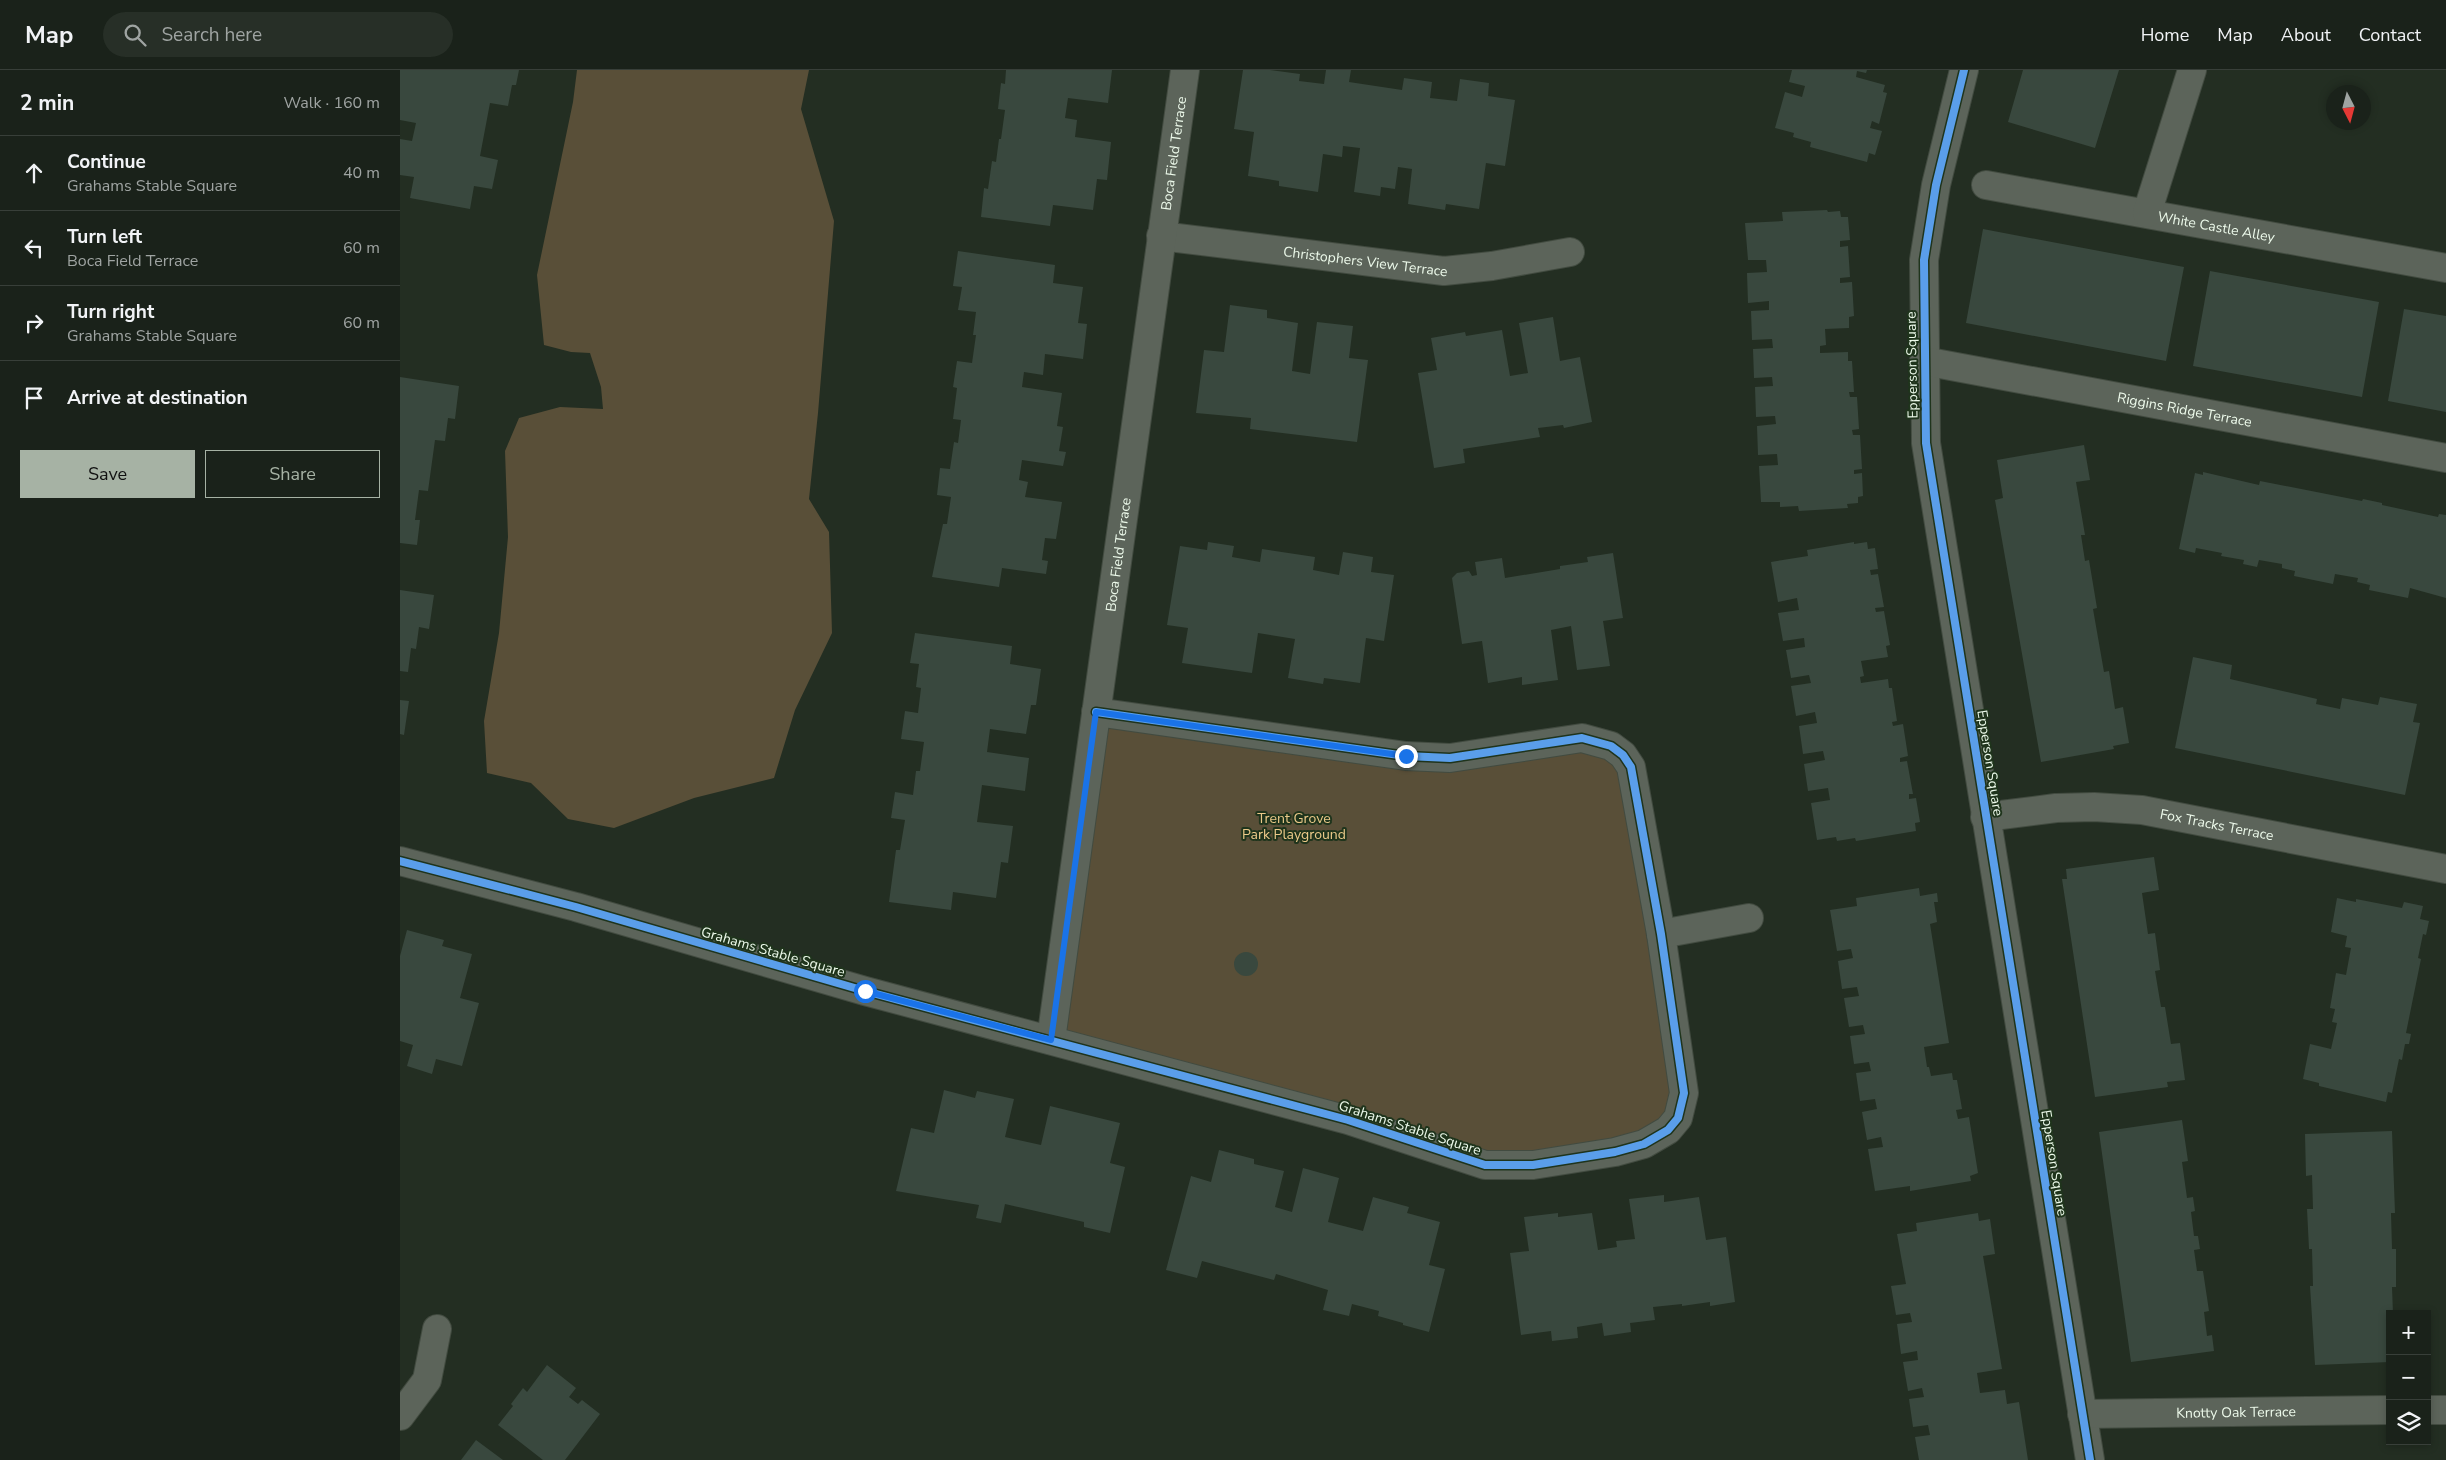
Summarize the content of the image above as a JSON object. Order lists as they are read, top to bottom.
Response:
{
  "streets": {
    "street": [
      "Boca Field Terrace",
      "White Castle Alley",
      "Christophers View Terrace",
      "Epperson Square",
      "Riggins Ridge Terrace",
      "Fox Tracks Terrace",
      "Grahams Stable Square",
      "Knotty Oak Terrace"
    ]
  },
  "crossings": [
    ["Boca Field Terrace", "Christophers View Terrace"],
    ["Boca Field Terrace", "Grahams Stable Square"],
    ["Epperson Square", "Riggins Ridge Terrace"],
    ["Epperson Square", "Fox Tracks Terrace"],
    ["Epperson Square", "Knotty Oak Terrace"]
  ],
  "parks": ["Trent Grove Park Playground"],
  "north": "bottom",
  "page": {
    "header": "Map",
    "search": "Search here",
    "nav": [
      "Home",
      "Map",
      "About",
      "Contact"
    ],
    "heading": ["2 min", "Walk · 160 m"],
    "list": [
      ["Continue", "Grahams Stable Square", "40 m"],
      ["Turn left", "Boca Field Terrace", "60 m"],
      ["Turn right", "Grahams Stable Square", "60 m"],
      "Arrive at destination"
    ],
    "buttons": ["Save", "Share"],
    "map_buttons": ["+", "−"]
  }
}
